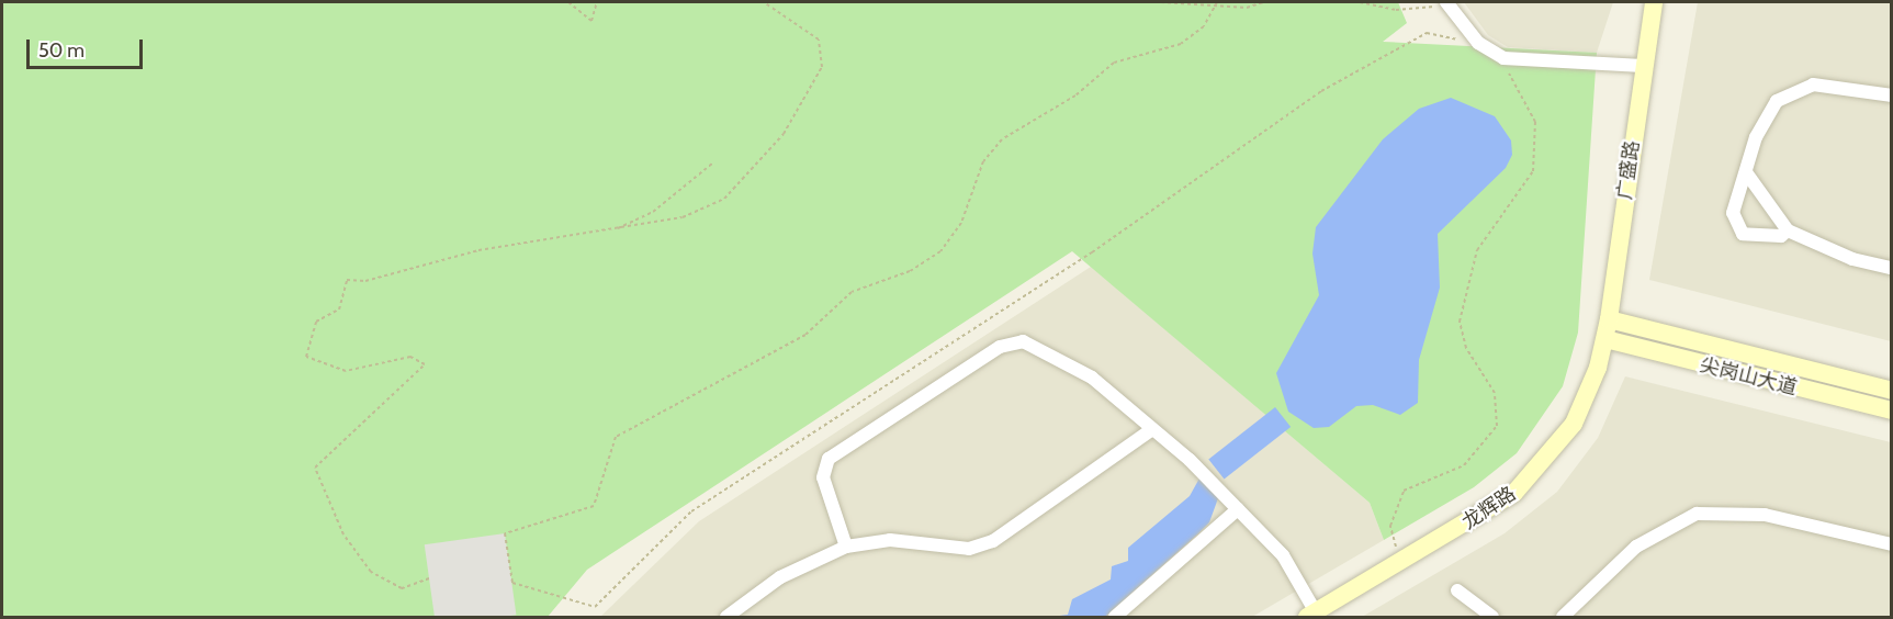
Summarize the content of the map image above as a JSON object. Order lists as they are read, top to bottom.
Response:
{
  "streets": {
    "main road": ["广盛路", "尖岗山大道", "龙辉路"]
  },
  "crossings": [
    ["广盛路", "尖岗山大道"],
    ["广盛路", "龙辉路"],
    ["尖岗山大道", "龙辉路"]
  ],
  "scale_bar": "50 m"
}
